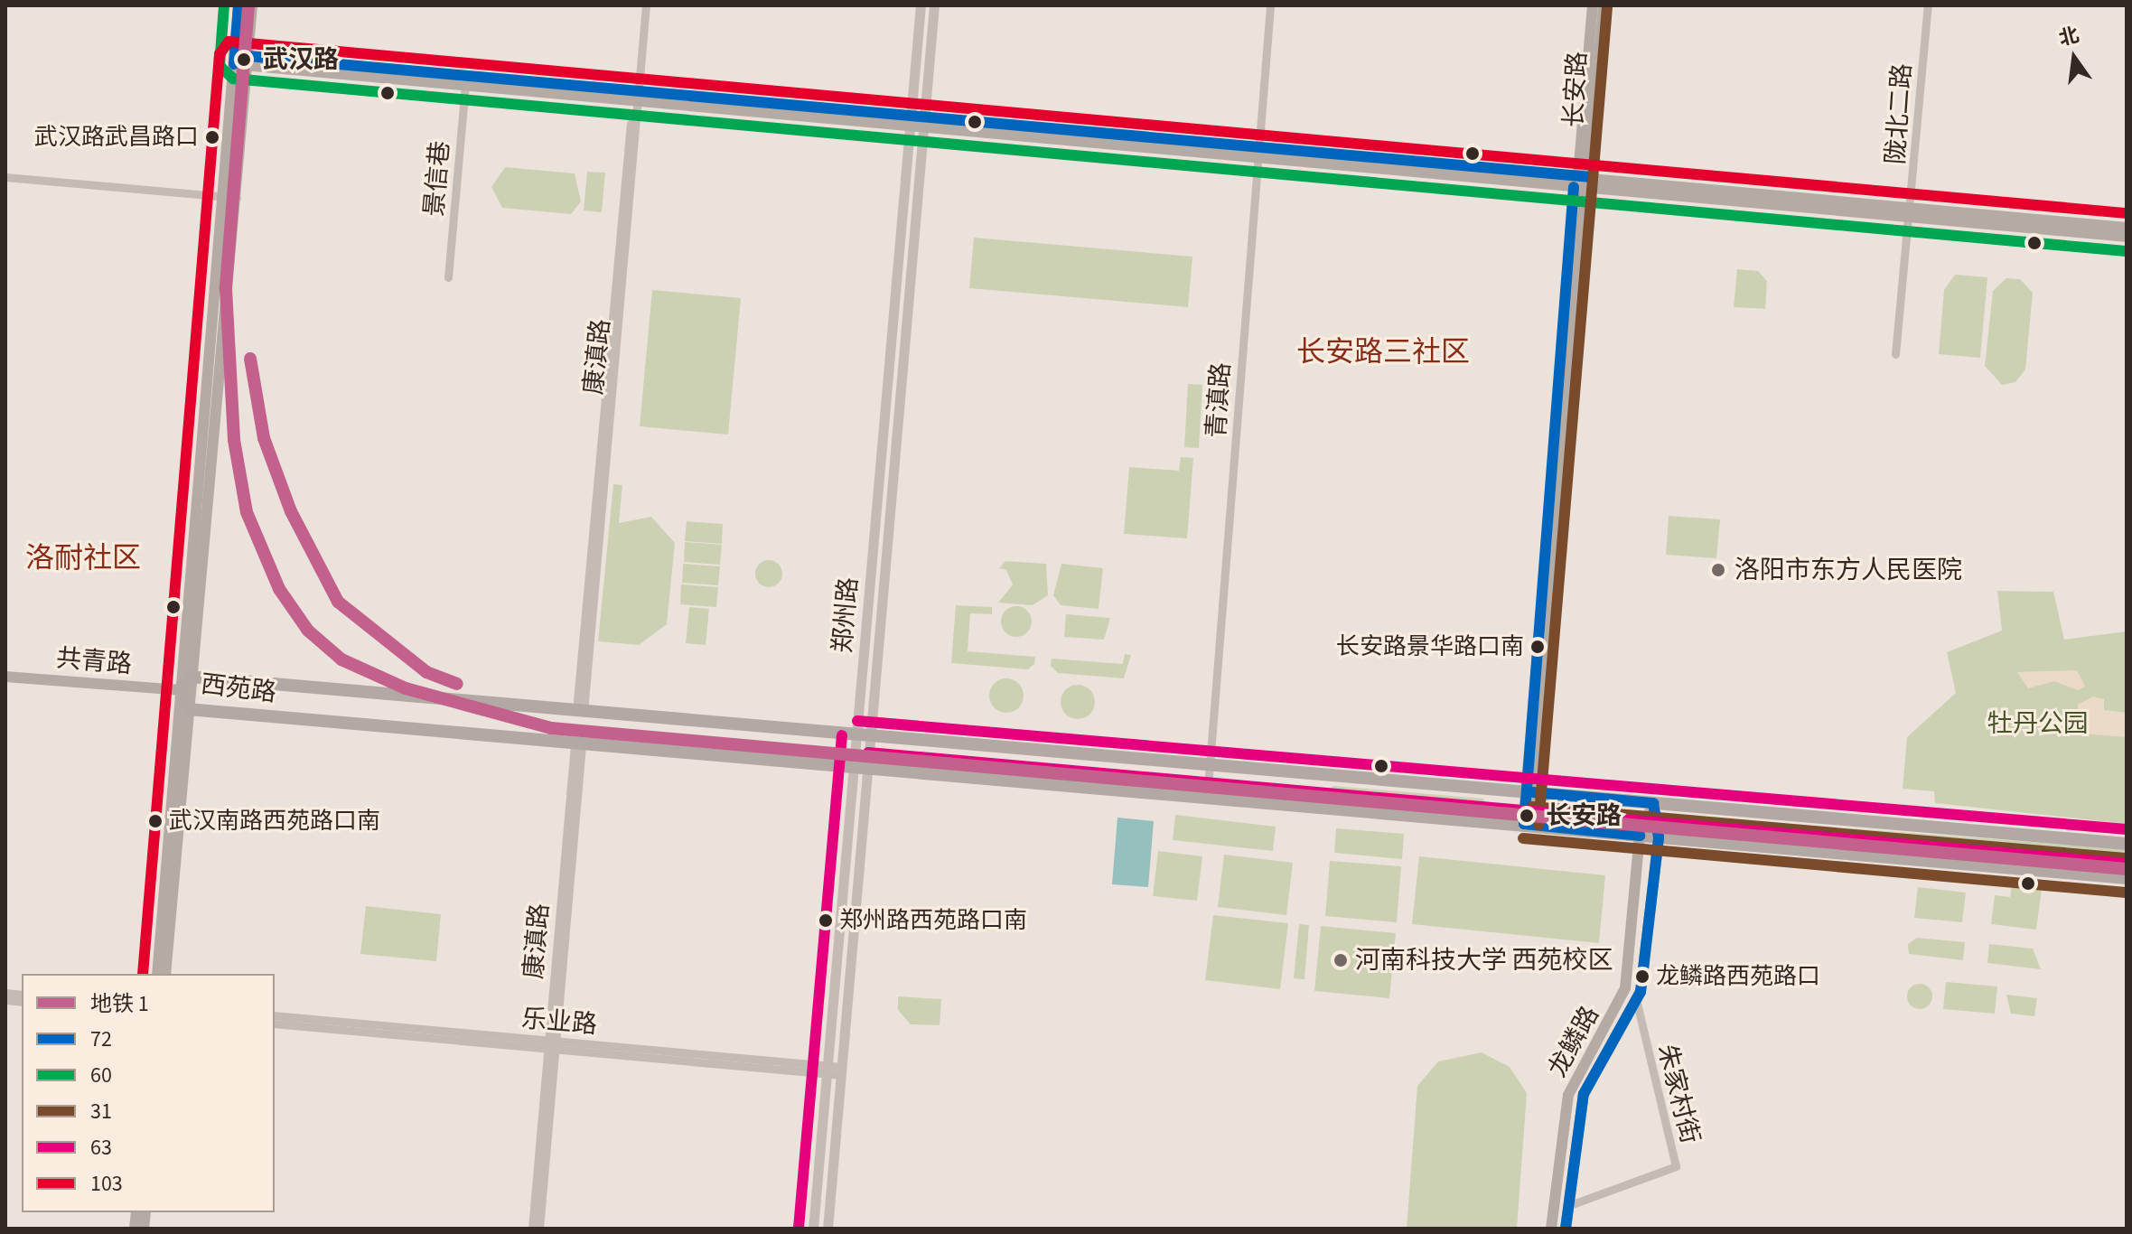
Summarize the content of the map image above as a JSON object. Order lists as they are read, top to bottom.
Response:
{
  "streets": {
    "main road": [
      "长安路",
      "共青路",
      "西苑路",
      "龙鳞路"
    ],
    "street": [
      "陇北二路",
      "景信巷",
      "康滇路",
      "青滇路",
      "郑州路",
      "乐业路",
      "朱家村街"
    ]
  },
  "crossings": [
    ["长安路", "西苑路"],
    ["康滇路", "西苑路"],
    ["康滇路", "乐业路"],
    ["青滇路", "西苑路"],
    ["郑州路", "西苑路"],
    ["郑州路", "乐业路"],
    ["共青路", "西苑路"],
    ["西苑路", "龙鳞路"],
    ["龙鳞路", "朱家村街"]
  ],
  "districts": ["长安路三社区", "洛耐社区"],
  "parks": ["牡丹公园"],
  "places": [
    "武汉路",
    "武汉路武昌路口",
    "洛阳市东方人民医院",
    "长安路景华路口南",
    "长安路",
    "武汉南路西苑路口南",
    "郑州路西苑路口南",
    "河南科技大学 西苑校区",
    "龙鳞路西苑路口"
  ],
  "lines": [
    "metro line 1",
    "transit line 72",
    "transit line 60",
    "transit line 31",
    "transit line 103",
    "transit line 63"
  ],
  "legend": [
    "地铁 1",
    "72",
    "60",
    "31",
    "63",
    "103"
  ],
  "north": "top"
}
